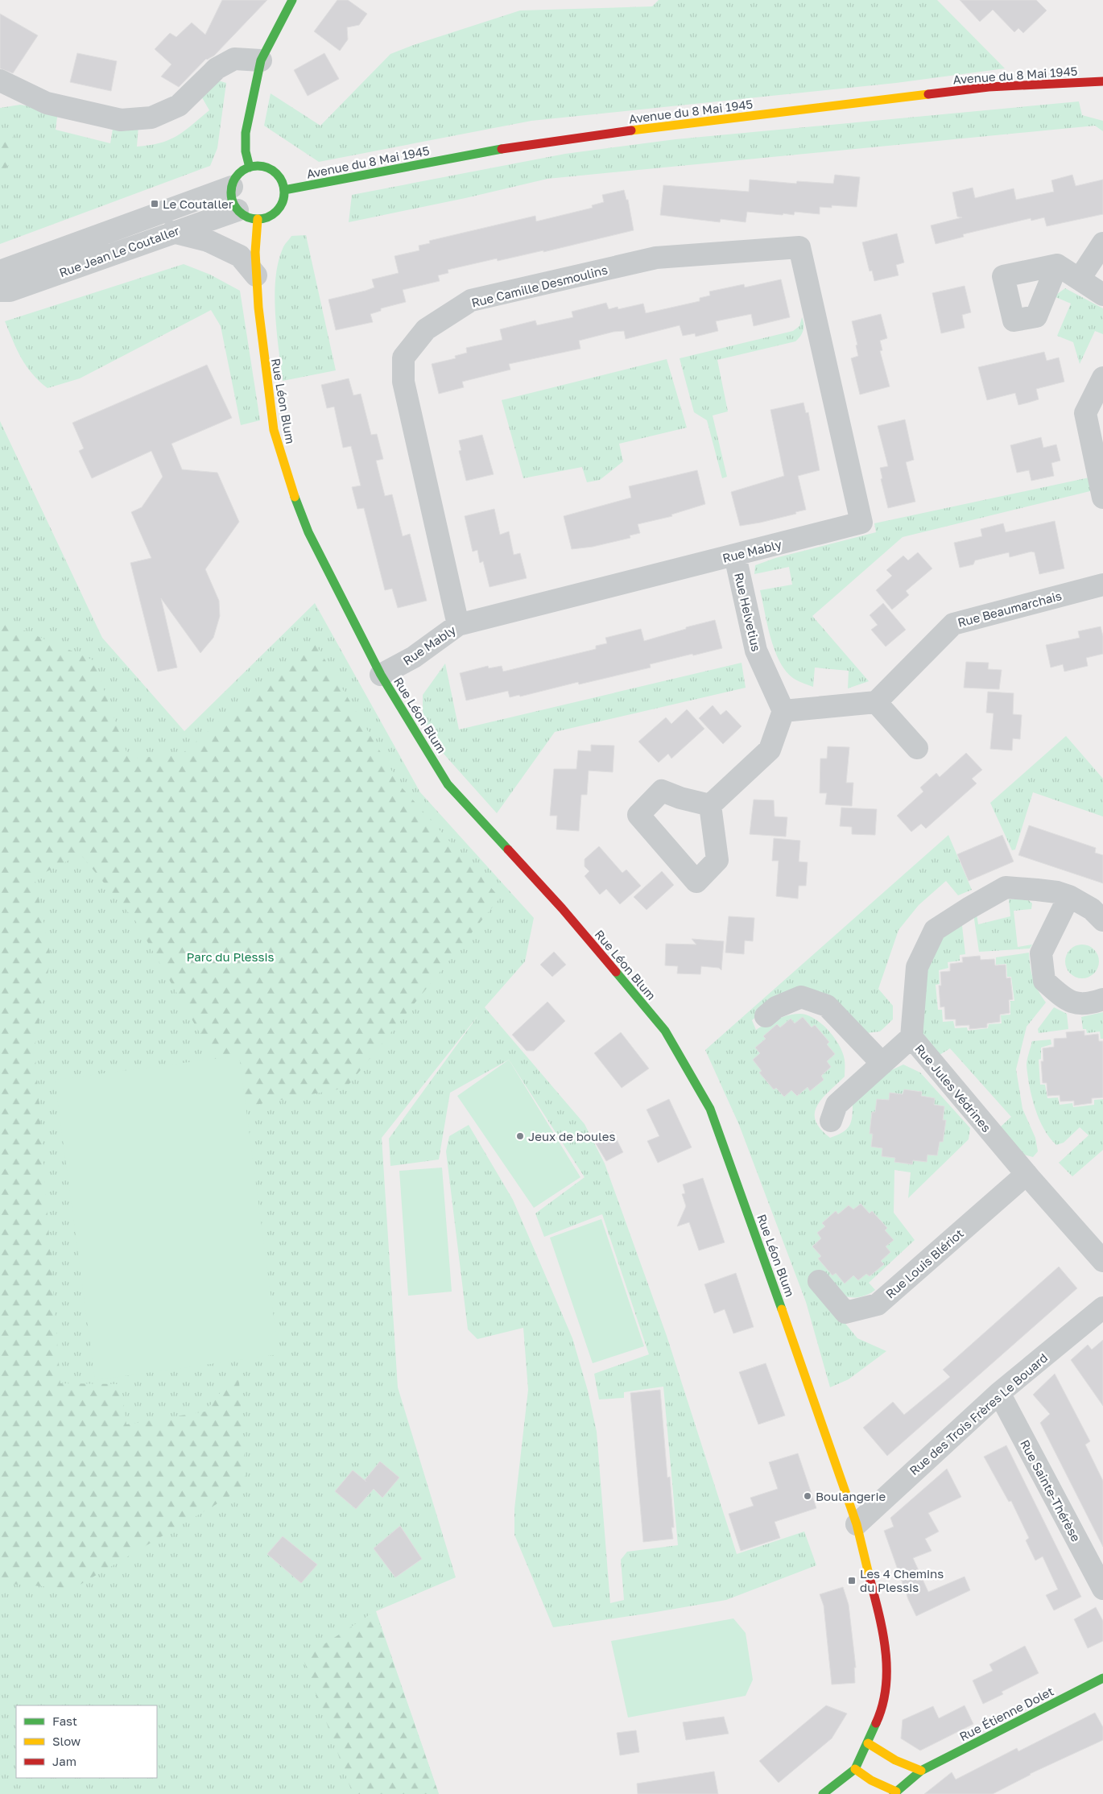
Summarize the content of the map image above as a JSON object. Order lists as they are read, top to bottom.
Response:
{
  "streets": {
    "street": [
      "Avenue du 8 Mai 1945",
      "Rue Jean Le Coutaller",
      "Rue Camille Desmoulins",
      "Rue Léon Blum",
      "Rue Mably",
      "Rue Beaumarchais",
      "Rue Helvetius",
      "Rue Jules Védrines",
      "Rue Louis Blériot",
      "Rue des Trois Frères Le Bouard",
      "Rue Sainte-Thérèse",
      "Rue Étienne Dolet"
    ]
  },
  "crossings": [
    ["Avenue du 8 Mai 1945", "Rue Jean Le Coutaller"],
    ["Avenue du 8 Mai 1945", "Rue Léon Blum"],
    ["Rue Jean Le Coutaller", "Rue Léon Blum"],
    ["Rue Camille Desmoulins", "Rue Mably"],
    ["Rue Léon Blum", "Rue Mably"],
    ["Rue Léon Blum", "Rue des Trois Frères Le Bouard"],
    ["Rue Mably", "Rue Helvetius"],
    ["Rue Jules Védrines", "Rue Louis Blériot"],
    ["Rue des Trois Frères Le Bouard", "Rue Sainte-Thérèse"]
  ],
  "parks": ["Parc du Plessis"],
  "places": {
    "transit": ["Le Coutaller", "Les 4 Chemins du Plessis"],
    "other": ["Jeux de boules", "Boulangerie"]
  },
  "legend": ["Fast", "Slow", "Jam"]
}
